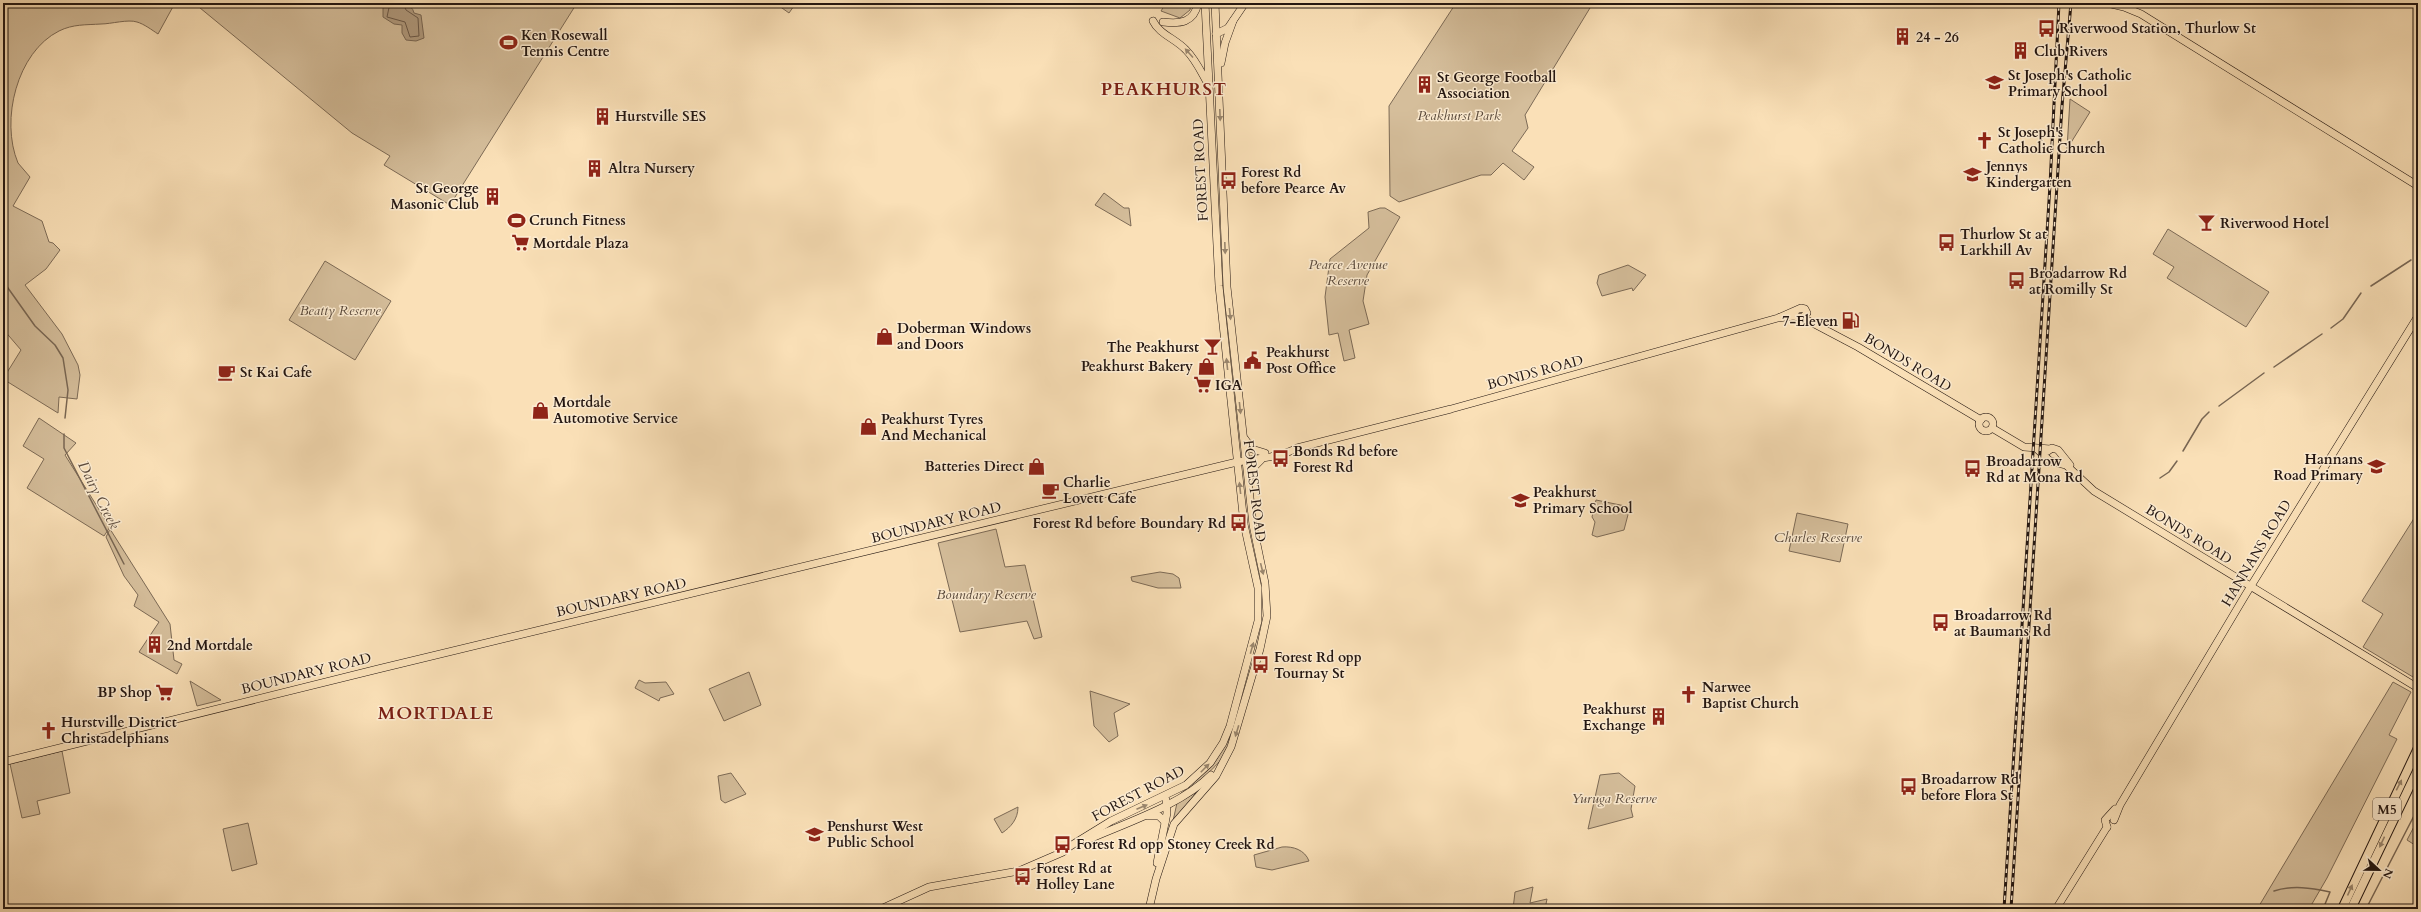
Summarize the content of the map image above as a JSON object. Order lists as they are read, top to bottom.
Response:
{
  "streets": {
    "highway": ["M5"],
    "main road": [
      "FOREST ROAD",
      "BONDS ROAD",
      "BOUNDARY ROAD",
      "HANNANS ROAD"
    ]
  },
  "crossings": [
    ["FOREST ROAD", "BONDS ROAD"],
    ["FOREST ROAD", "BOUNDARY ROAD"],
    ["BONDS ROAD", "BOUNDARY ROAD"],
    ["BONDS ROAD", "HANNANS ROAD"]
  ],
  "districts": ["PEAKHURST", "MORTDALE"],
  "water": ["Dairy Creek"],
  "parks": [
    "Peakhurst Park",
    "Pearce Avenue Reserve",
    "Beatty Reserve",
    "Charles Reserve",
    "Boundary Reserve",
    "Yuruga Reserve"
  ],
  "places": {
    "bus stop": [
      "Riverwood Station, Thurlow St",
      "Forest Rd before Pearce Av",
      "Thurlow St at Larkhill Av",
      "Broadarrow Rd at Romilly St",
      "Bonds Rd before Forest Rd",
      "Broadarrow Rd at Mona Rd",
      "Forest Rd before Boundary Rd",
      "Broadarrow Rd at Baumans Rd",
      "Forest Rd opp Tournay St",
      "Broadarrow Rd before Flora St",
      "Forest Rd opp Stoney Creek Rd",
      "Forest Rd at Holley Lane"
    ],
    "building": [
      "24 - 26",
      "Club Rivers",
      "St George Football Association",
      "Hurstville SES",
      "Altra Nursery",
      "St George Masonic Club",
      "2nd Mortdale",
      "Peakhurst Exchange"
    ],
    "sports": ["Ken Rosewall Tennis Centre", "Crunch Fitness"],
    "school or university": [
      "St Joseph's Catholic Primary School",
      "Jennys Kindergarten",
      "Hannans Road Primary",
      "Peakhurst Primary School",
      "Penshurst West Public School"
    ],
    "church": ["St Joseph's Catholic Church", "Narwee Baptist Church", "Hurstville District Christadelphians"],
    "bar": ["Riverwood Hotel", "The Peakhurst"],
    "supermarket": ["Mortdale Plaza", "IGA", "BP Shop"],
    "fuel station": ["7-Eleven"],
    "shop": [
      "Doberman Windows and Doors",
      "Peakhurst Bakery",
      "Mortdale Automotive Service",
      "Peakhurst Tyres And Mechanical",
      "Batteries Direct"
    ],
    "public building": ["Peakhurst Post Office"],
    "cafe": ["St Kai Cafe", "Charlie Lovett Cafe"]
  },
  "north": "right"
}
